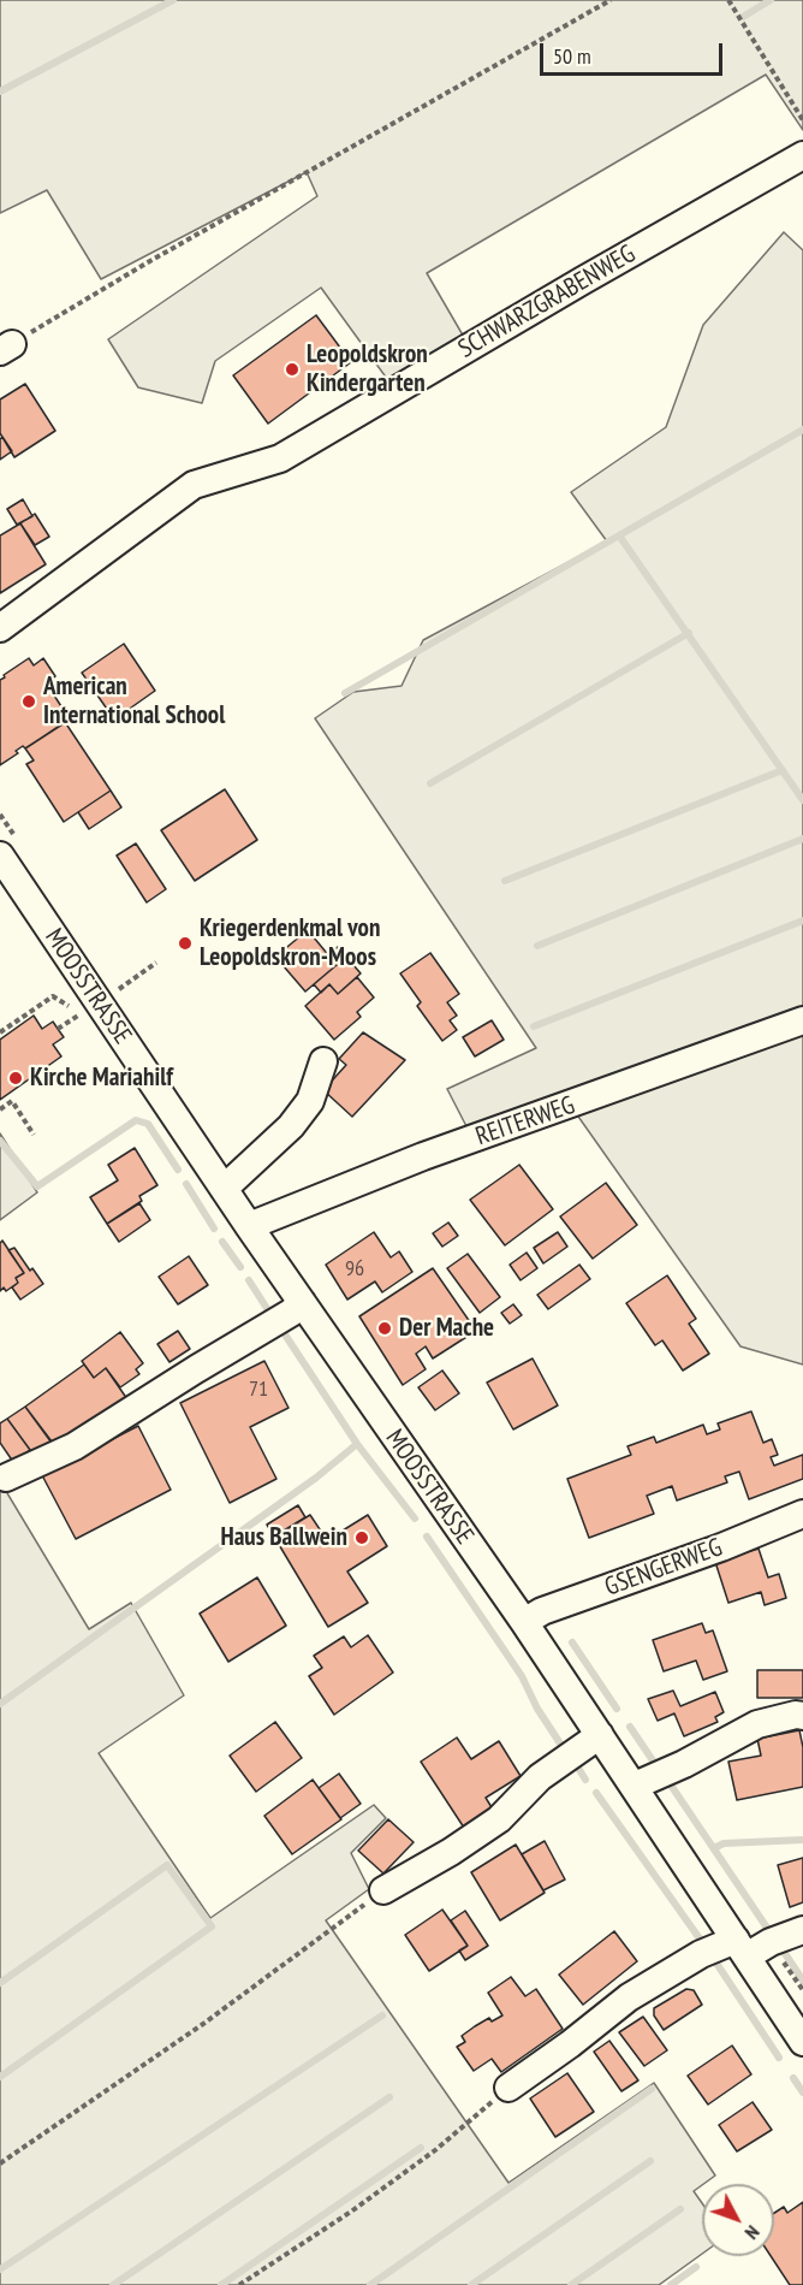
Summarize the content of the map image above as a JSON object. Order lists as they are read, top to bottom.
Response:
{
  "streets": {
    "street": [
      "SCHWARZGRABENWEG",
      "MOOSSTRASSE",
      "REITERWEG",
      "GSENGERWEG"
    ]
  },
  "crossings": [
    ["MOOSSTRASSE", "REITERWEG"],
    ["MOOSSTRASSE", "GSENGERWEG"]
  ],
  "places": [
    "Leopoldskron Kindergarten",
    "American International School",
    "Kriegerdenkmal von Leopoldskron-Moos",
    "Kirche Mariahilf",
    "Der Mache",
    "Haus Ballwein"
  ],
  "house_numbers": ["96", "71"],
  "scale_bar": "50 m",
  "north": "bottom right"
}
